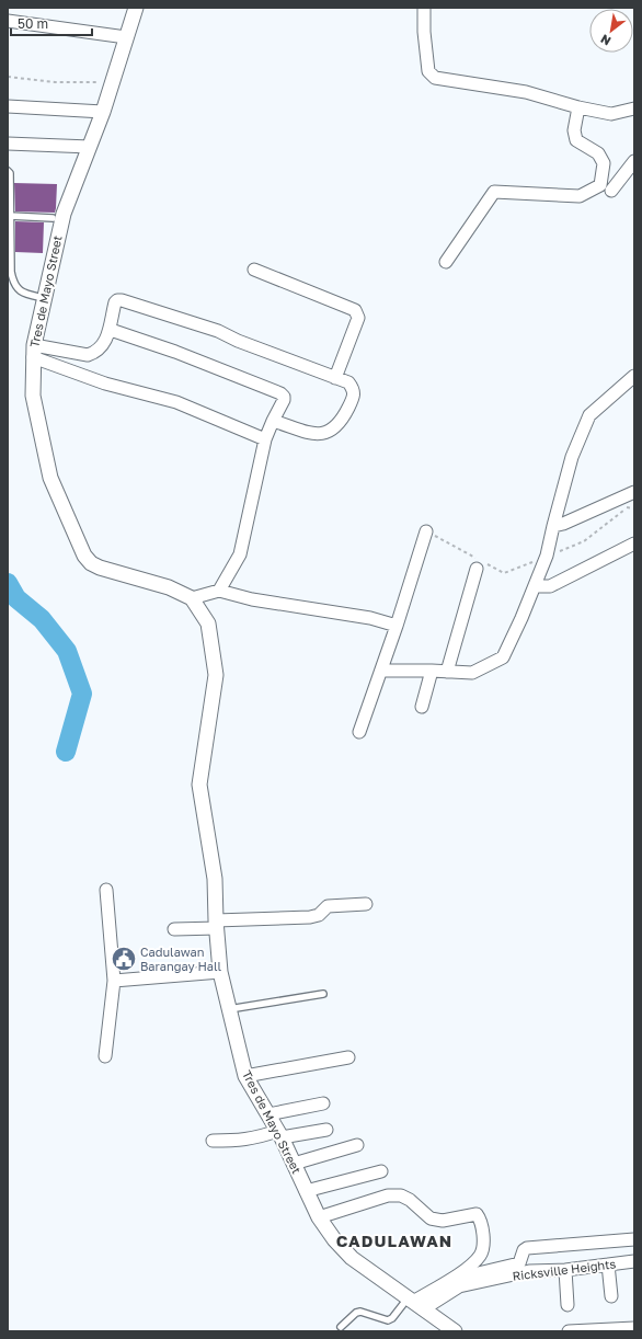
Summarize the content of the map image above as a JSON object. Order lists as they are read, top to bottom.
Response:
{
  "streets": {
    "street": ["Tres de Mayo Street", "Ricksville Heights"]
  },
  "crossings": [
    ["Tres de Mayo Street", "Ricksville Heights"]
  ],
  "districts": ["CADULAWAN"],
  "places": {
    "public building": ["Cadulawan Barangay Hall"]
  },
  "scale_bar": "50 m",
  "north": "bottom left"
}
